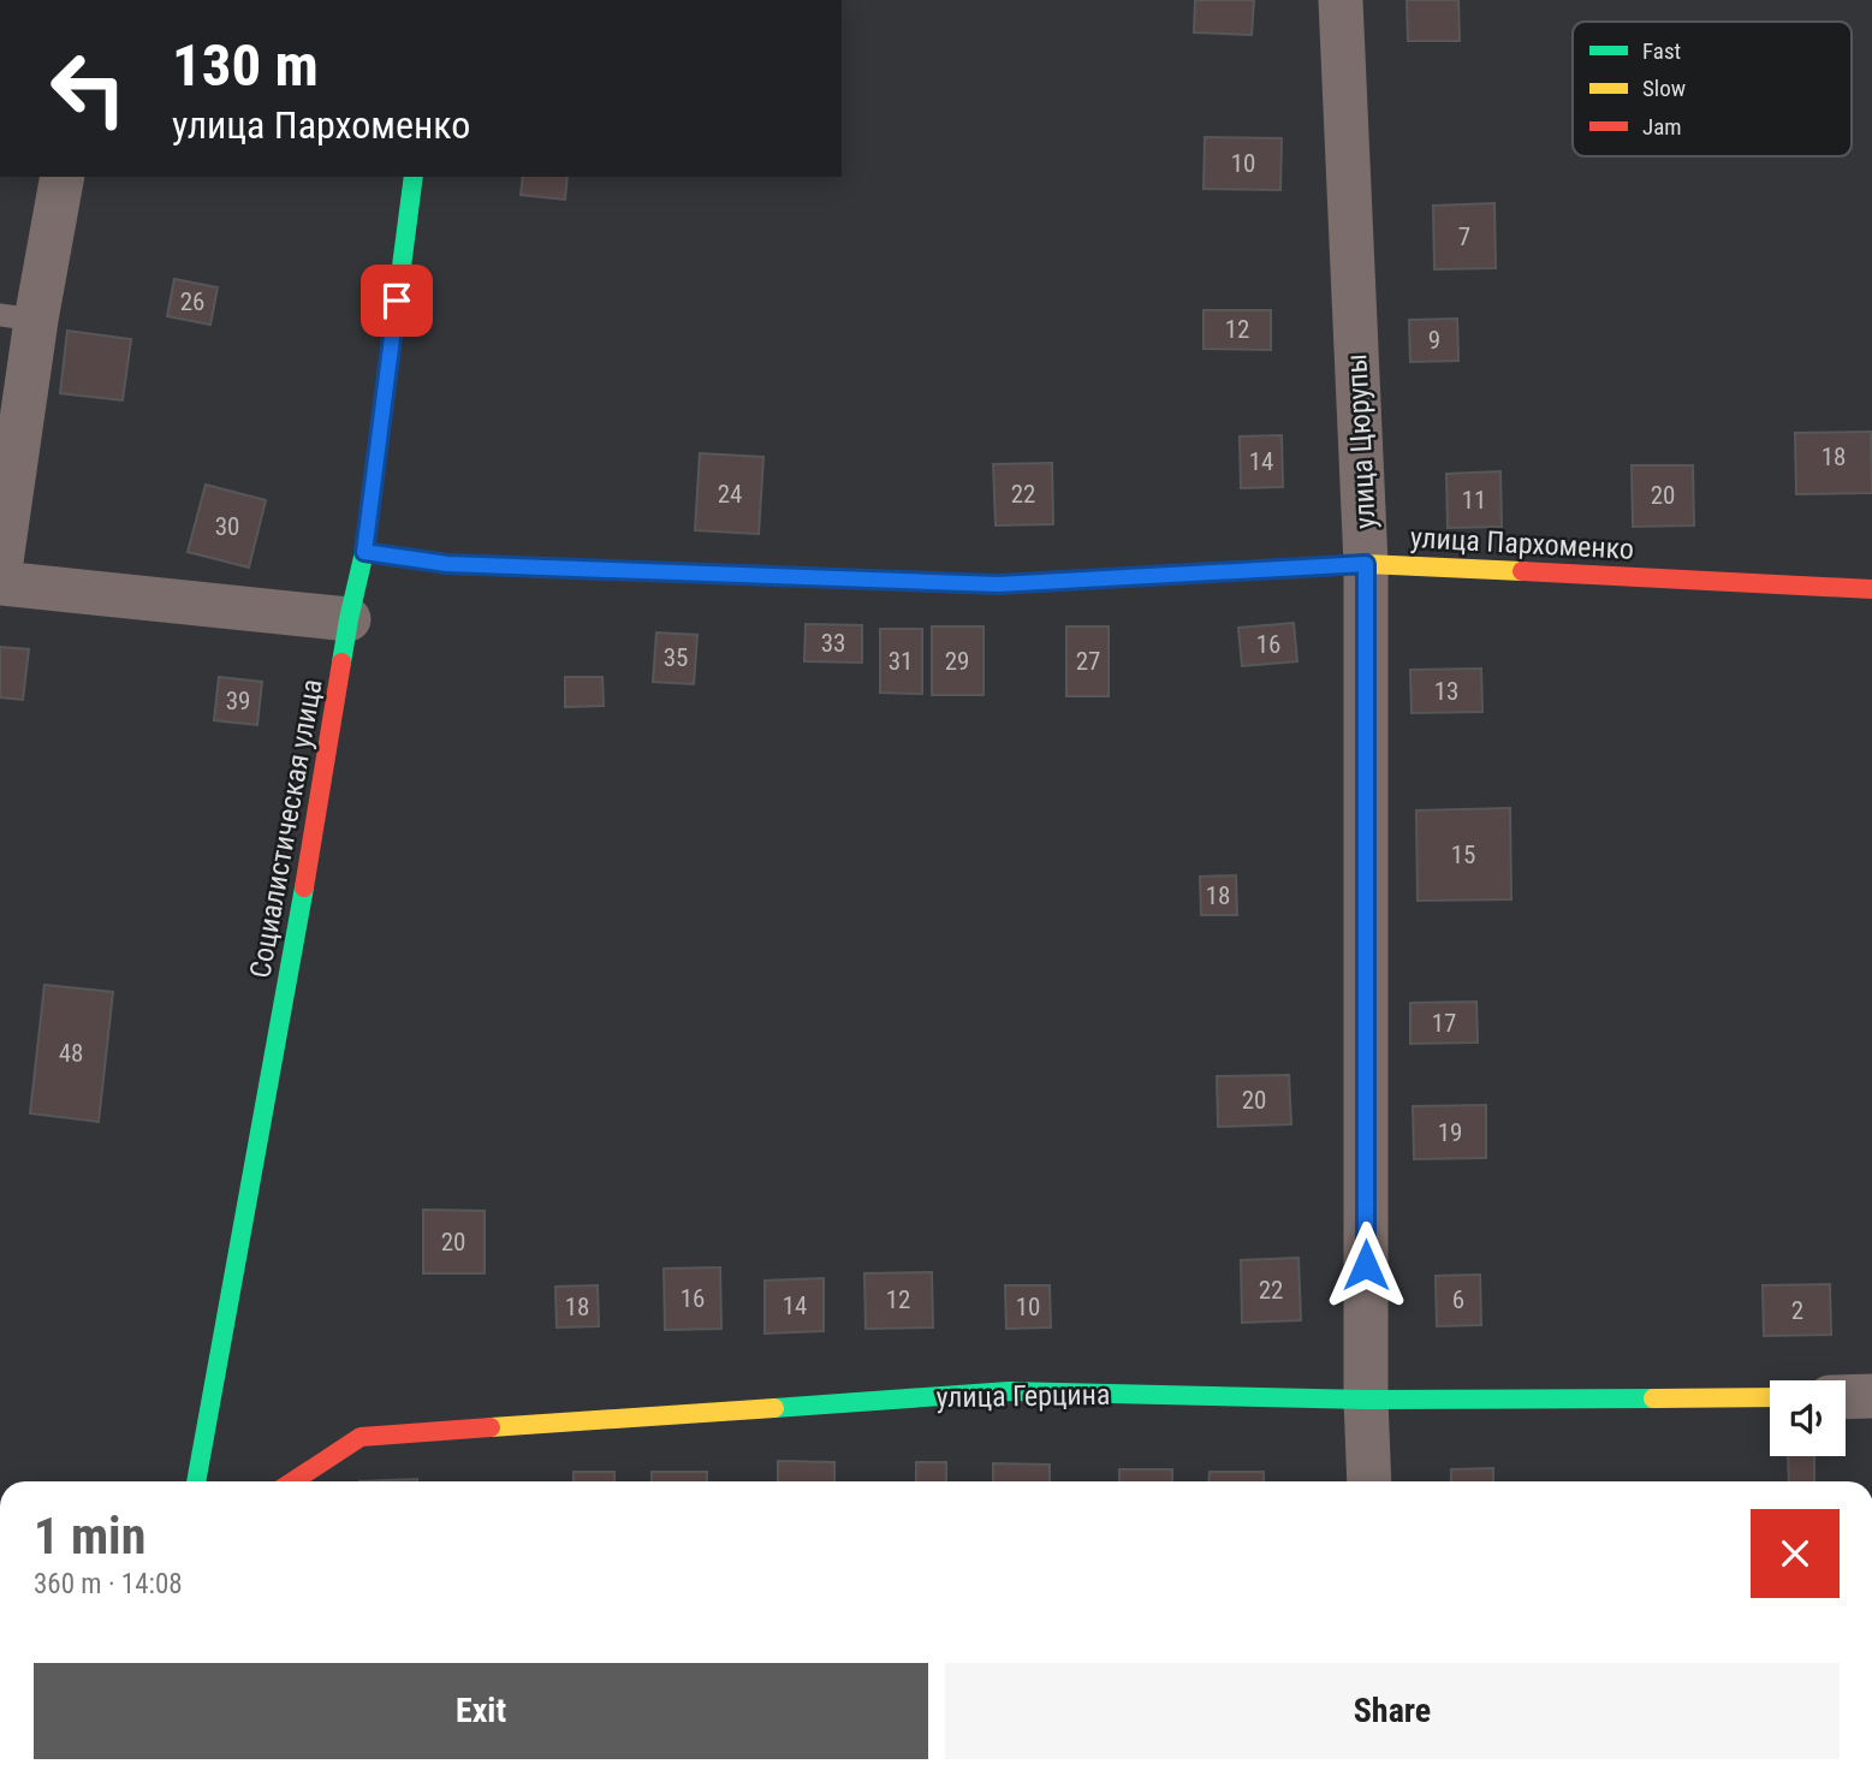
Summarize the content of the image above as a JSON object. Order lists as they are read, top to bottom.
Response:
{
  "streets": {
    "street": [
      "улица Цюрупы",
      "улица Пархоменко",
      "Социалистическая улица",
      "улица Герцина"
    ]
  },
  "crossings": [
    ["улица Цюрупы", "улица Пархоменко"],
    ["улица Цюрупы", "улица Герцина"],
    ["улица Пархоменко", "Социалистическая улица"]
  ],
  "house_numbers": [
    "10",
    "7",
    "26",
    "12",
    "9",
    "18",
    "14",
    "24",
    "22",
    "20",
    "11",
    "30",
    "33",
    "16",
    "35",
    "31",
    "29",
    "27",
    "13",
    "39",
    "15",
    "18",
    "17",
    "48",
    "20",
    "19",
    "20",
    "22",
    "16",
    "12",
    "6",
    "14",
    "18",
    "10",
    "2"
  ],
  "legend": ["Fast", "Slow", "Jam"],
  "page": {
    "turn": ["130 m", "улица Пархоменко"],
    "heading": ["1 min", "360 m · 14:08"],
    "buttons": ["Exit", "Share"]
  }
}
